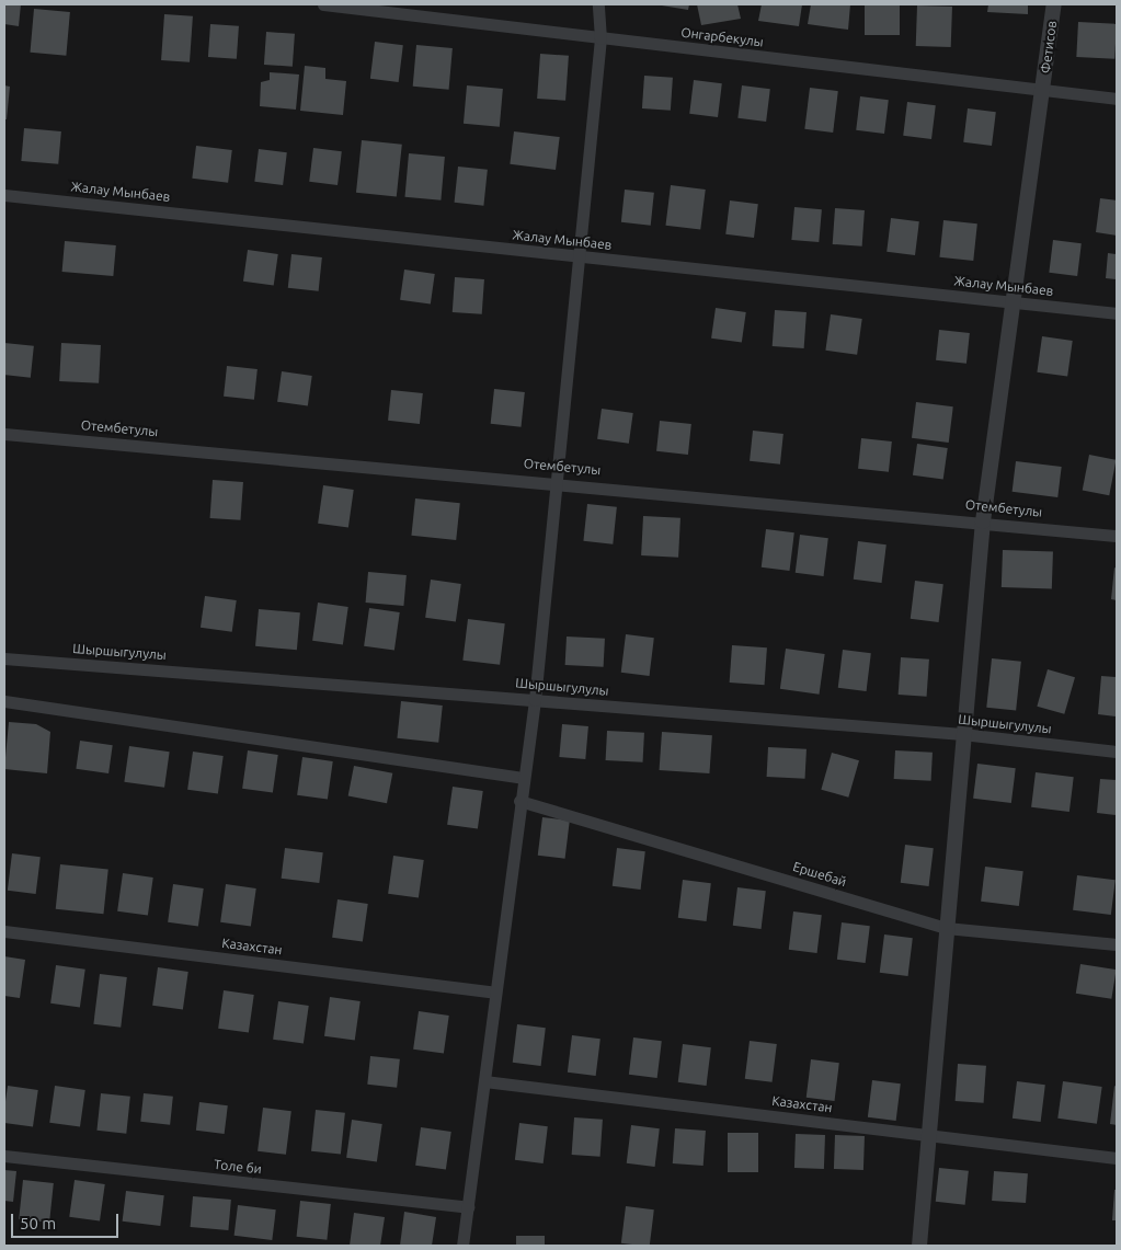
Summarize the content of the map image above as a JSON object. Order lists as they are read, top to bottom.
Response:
{
  "streets": {
    "street": [
      "Онгарбекулы",
      "Фетисов",
      "Жалау Мынбаев",
      "Отембетулы",
      "Шыршыгулулы",
      "Ершебай",
      "Казахстан",
      "Толе би"
    ]
  },
  "crossings": [
    ["Онгарбекулы", "Фетисов"],
    ["Фетисов", "Жалау Мынбаев"],
    ["Фетисов", "Отембетулы"],
    ["Фетисов", "Шыршыгулулы"],
    ["Фетисов", "Ершебай"],
    ["Фетисов", "Казахстан"]
  ],
  "scale_bar": "50 m"
}
